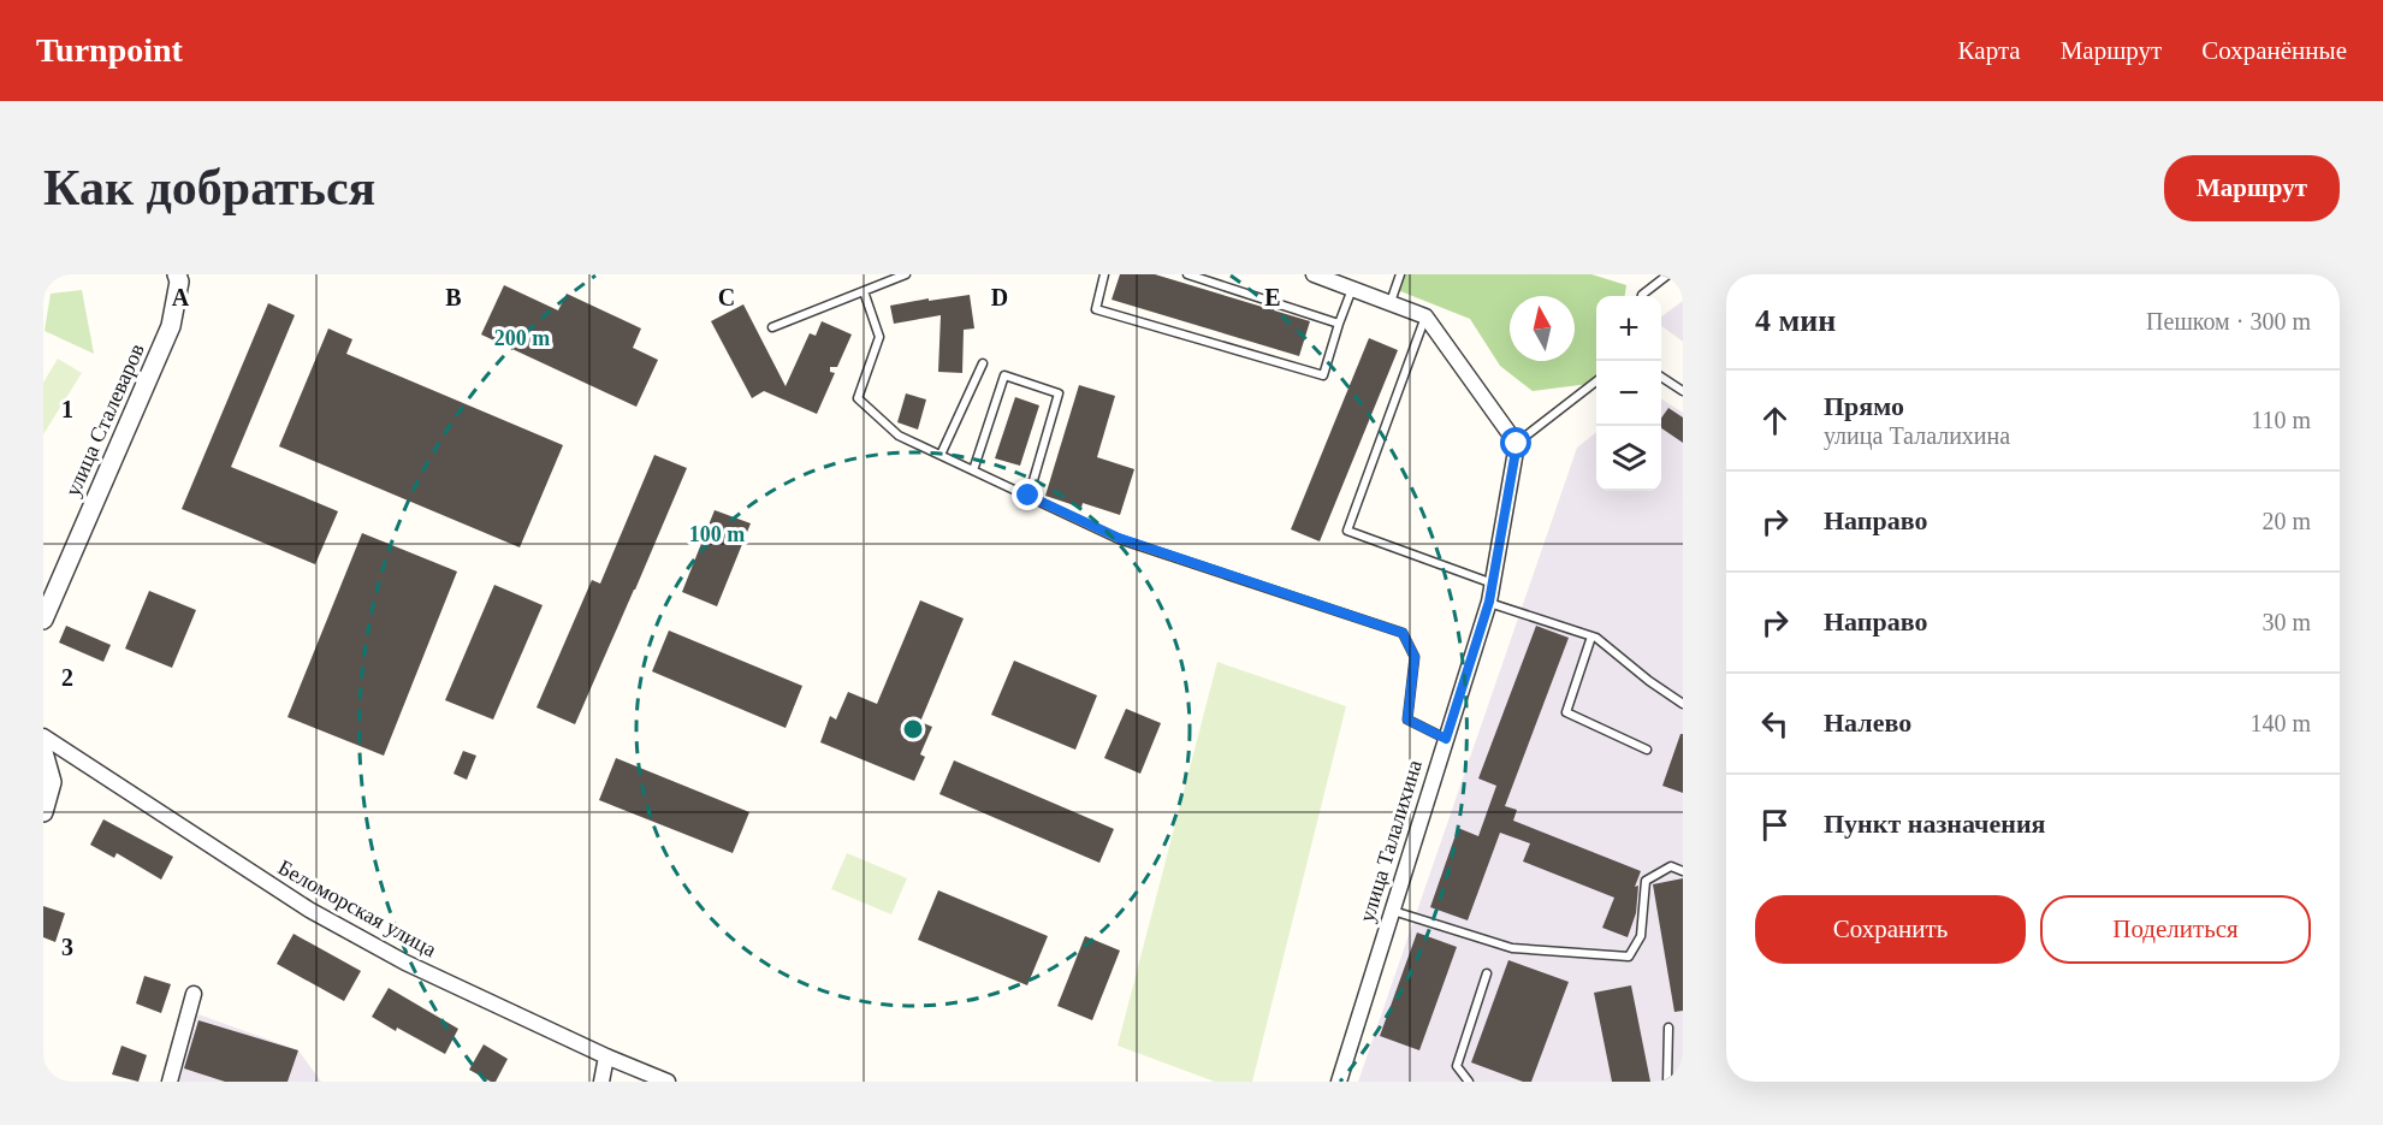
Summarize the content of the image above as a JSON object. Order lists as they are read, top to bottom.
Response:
{
  "streets": {
    "street": ["улица Сталеваров", "улица Талалихина", "Беломорская улица"]
  },
  "north": "top",
  "page": {
    "header": "Turnpoint",
    "nav": ["Карта", "Маршрут", "Сохранённые"],
    "buttons": [
      "Маршрут",
      ["Сохранить", "Поделиться"]
    ],
    "title": "Как добраться",
    "heading": ["4 мин", "Пешком · 300 m"],
    "map_buttons": ["+", "−"],
    "list": [
      ["Прямо", "улица Талалихина", "110 m"],
      ["Направо", "20 m"],
      ["Направо", "30 m"],
      ["Налево", "140 m"],
      "Пункт назначения"
    ]
  },
  "grid": {
    "columns": [
      "A",
      "B",
      "C",
      "D",
      "E"
    ],
    "rows": ["1", "2", "3"]
  },
  "rings": ["200 m", "100 m"]
}
